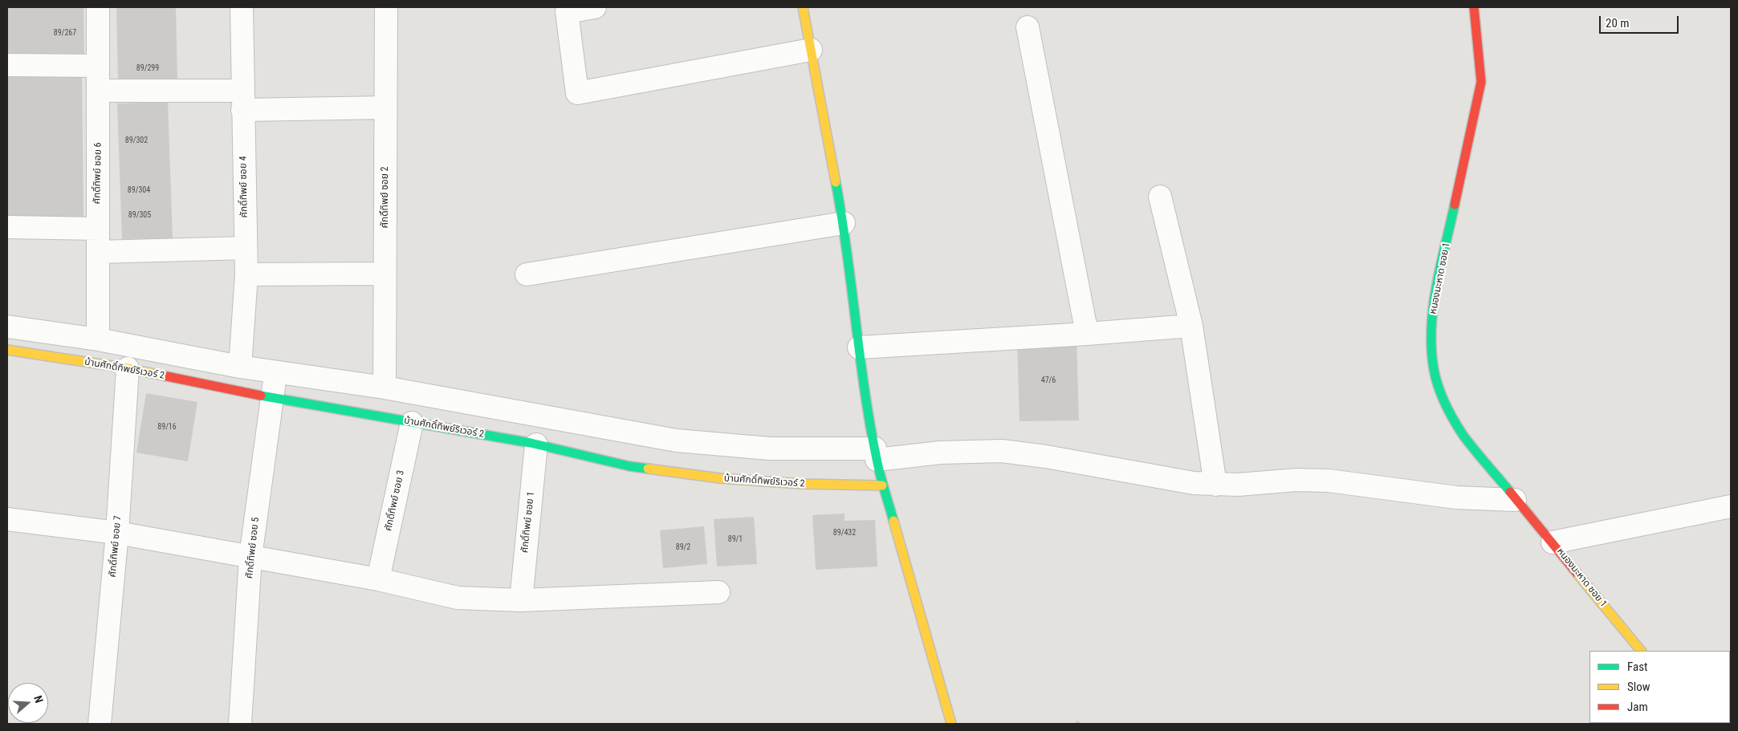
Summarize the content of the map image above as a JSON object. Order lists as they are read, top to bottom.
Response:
{
  "streets": {
    "street": [
      "ศักดิ์ทิพย์ ซอย 6",
      "ศักดิ์ทิพย์ ซอย 4",
      "ศักดิ์ทิพย์ ซอย 2",
      "หนองมะหาด ซอย 1",
      "บ้านศักดิ์ทิพย์ริเวอร์ 2",
      "ศักดิ์ทิพย์ ซอย 3",
      "ศักดิ์ทิพย์ ซอย 1",
      "ศักดิ์ทิพย์ ซอย 7",
      "ศักดิ์ทิพย์ ซอย 5"
    ]
  },
  "crossings": [
    ["บ้านศักดิ์ทิพย์ริเวอร์ 2", "ศักดิ์ทิพย์ ซอย 3"],
    ["บ้านศักดิ์ทิพย์ริเวอร์ 2", "ศักดิ์ทิพย์ ซอย 1"],
    ["บ้านศักดิ์ทิพย์ริเวอร์ 2", "ศักดิ์ทิพย์ ซอย 7"],
    ["บ้านศักดิ์ทิพย์ริเวอร์ 2", "ศักดิ์ทิพย์ ซอย 5"]
  ],
  "house_numbers": [
    "89/267",
    "89/299",
    "89/302",
    "89/304",
    "89/305",
    "47/6",
    "89/16",
    "89/432",
    "89/1",
    "89/2"
  ],
  "legend": ["Fast", "Slow", "Jam"],
  "scale_bar": "20 m",
  "north": "right"
}
